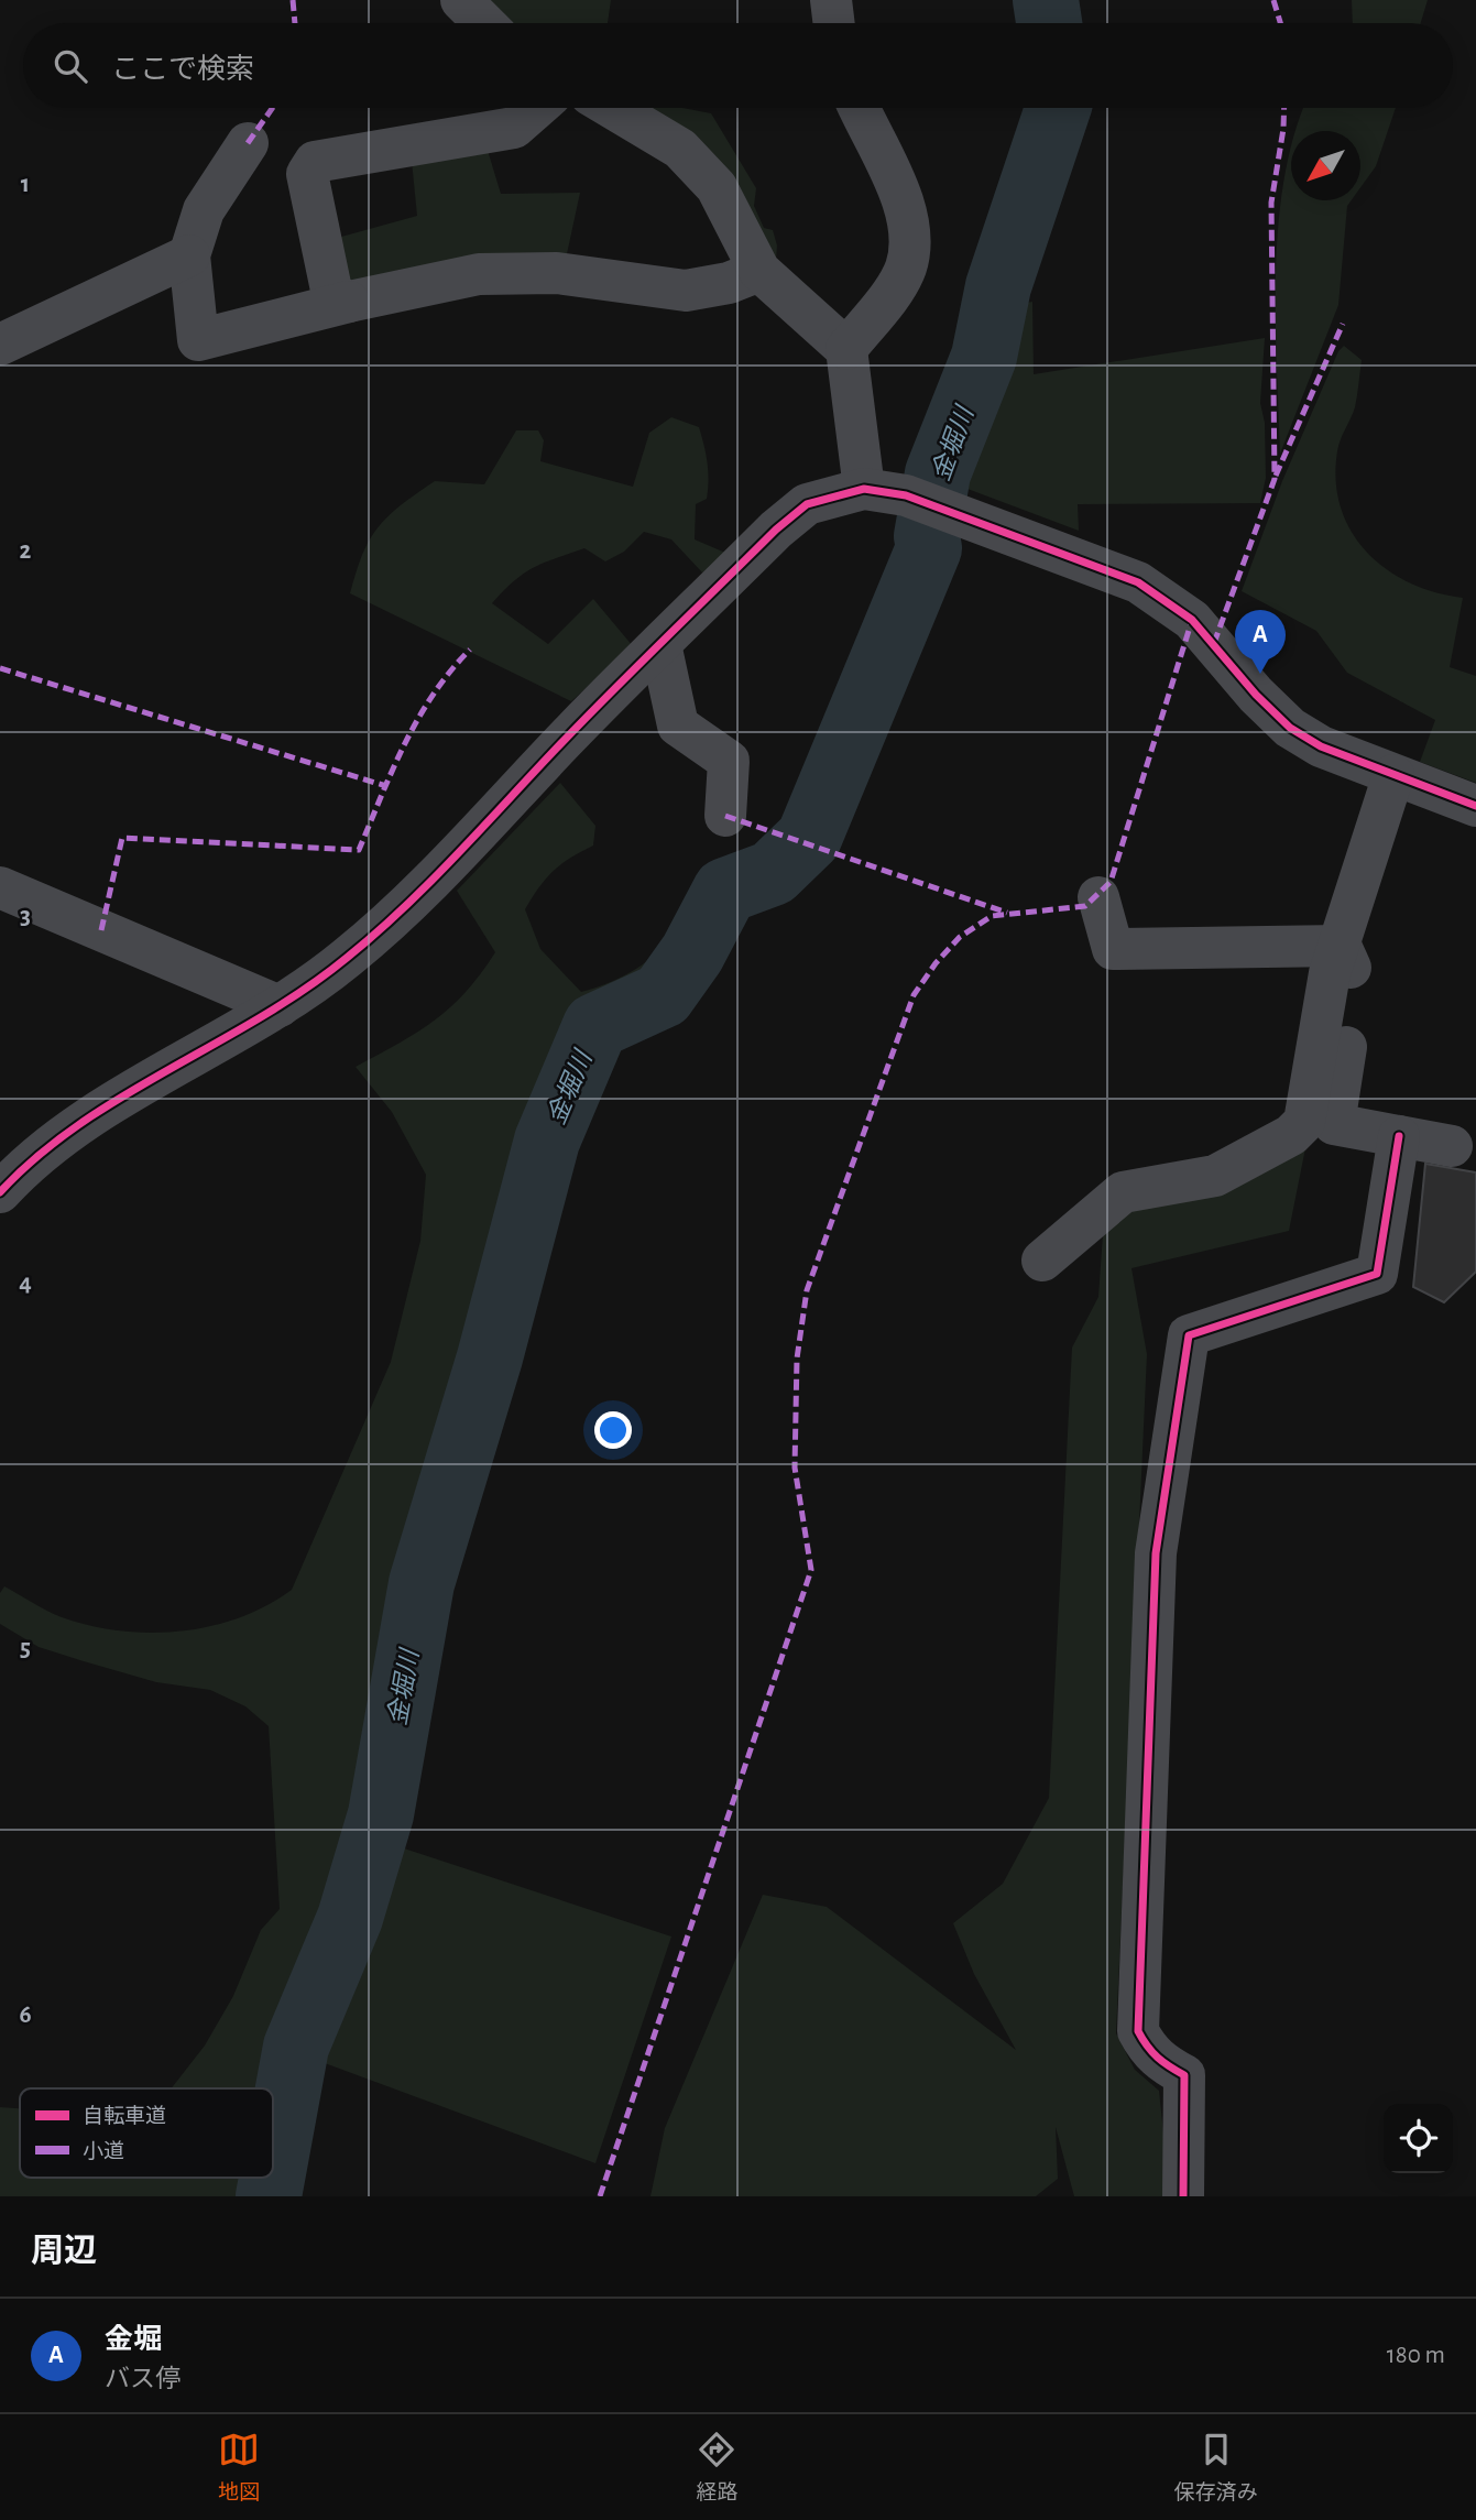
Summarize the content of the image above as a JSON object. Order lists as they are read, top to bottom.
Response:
{
  "water": ["金堀川"],
  "legend": ["自転車道", "小道"],
  "north": "bottom left",
  "page": {
    "search": "ここで検索",
    "pins": "A",
    "heading": "周辺",
    "list": [
      {
        "mark": "A",
        "name": "金堀",
        "note": "バス停",
        "value": "180 m"
      }
    ],
    "nav": ["地図", "経路", "保存済み"]
  },
  "grid": {
    "rows": [
      "1",
      "2",
      "3",
      "4",
      "5",
      "6"
    ]
  }
}
